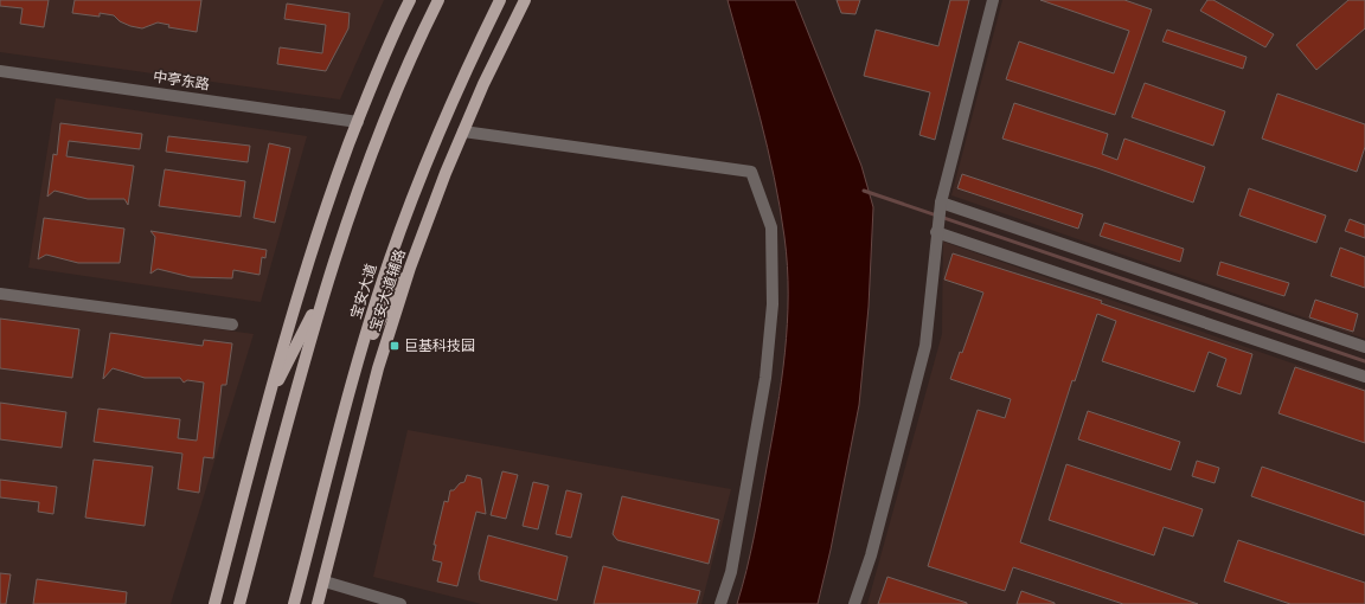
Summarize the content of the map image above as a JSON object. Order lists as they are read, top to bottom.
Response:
{
  "streets": {
    "main road": ["宝安大道辅路", "宝安大道"],
    "street": ["中亭东路"]
  },
  "places": {
    "transit": ["巨基科技园"]
  }
}
